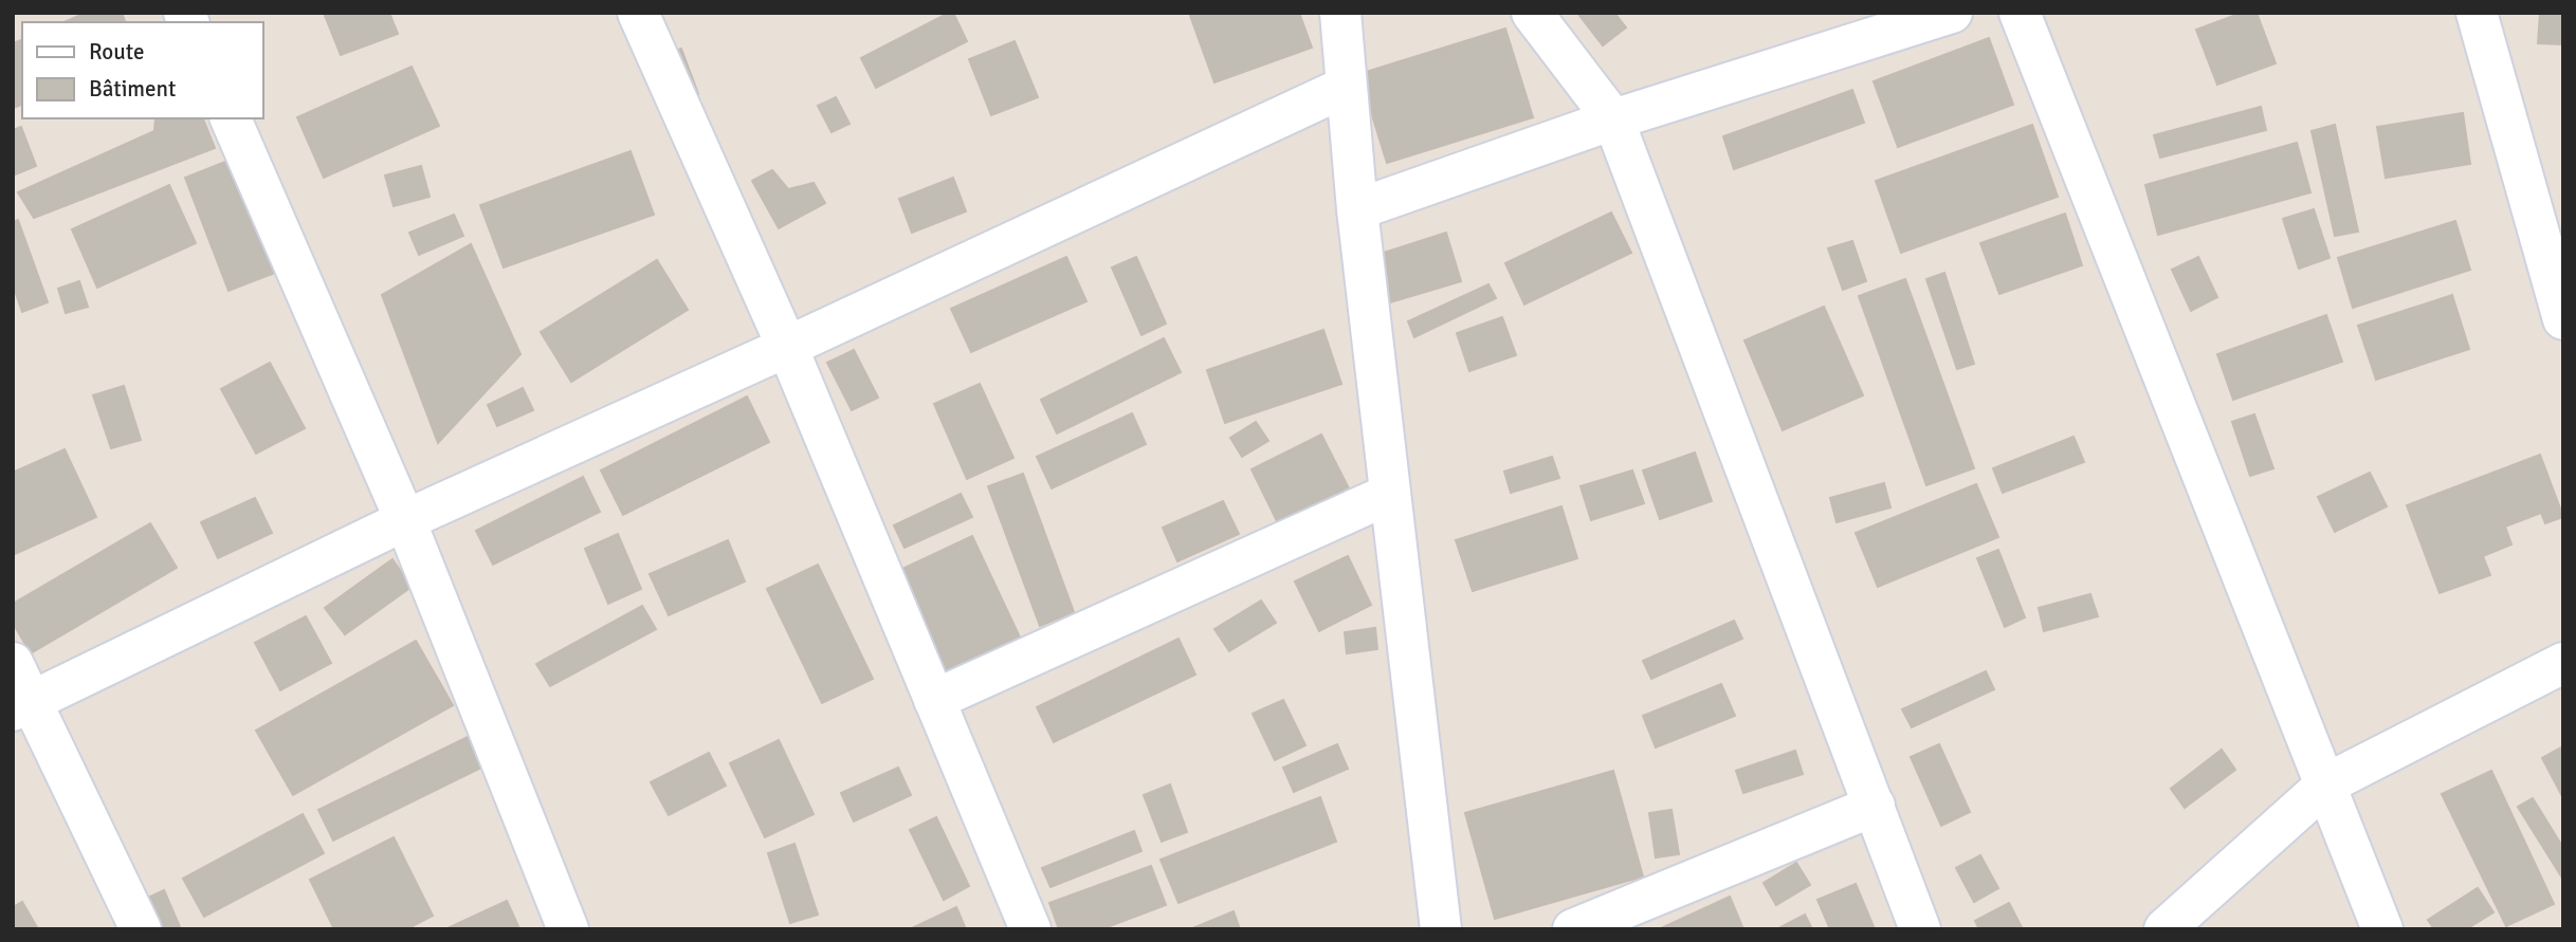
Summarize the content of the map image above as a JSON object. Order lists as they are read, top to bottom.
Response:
{
  "legend": ["Route", "Bâtiment"]
}
